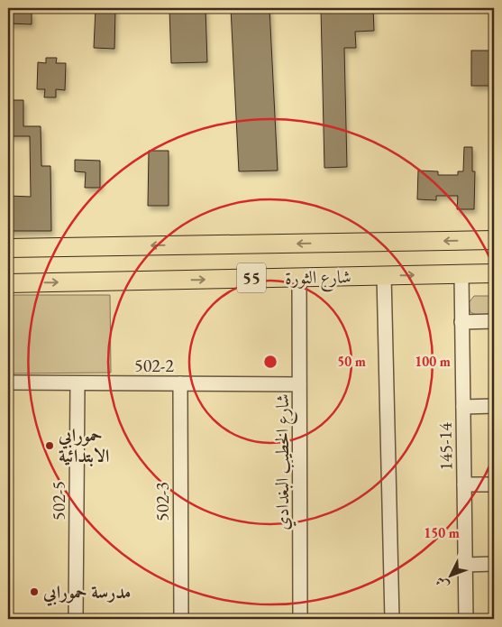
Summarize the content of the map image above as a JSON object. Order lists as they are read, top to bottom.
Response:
{
  "streets": {
    "main road": ["شارع الثورة", "55"],
    "street": [
      "502-2",
      "145-14",
      "شارع الخطيب البغدادي",
      "502-5",
      "502-3"
    ]
  },
  "crossings": [
    ["شارع الثورة", "145-14"],
    ["شارع الثورة", "شارع الخطيب البغدادي"],
    ["502-2", "شارع الخطيب البغدادي"],
    ["502-2", "502-5"],
    ["502-2", "502-3"]
  ],
  "places": ["حمورابي الابتدائية", "مدرسة حمورابي"],
  "north": "bottom left",
  "rings": ["50 m", "100 m", "150 m"]
}
